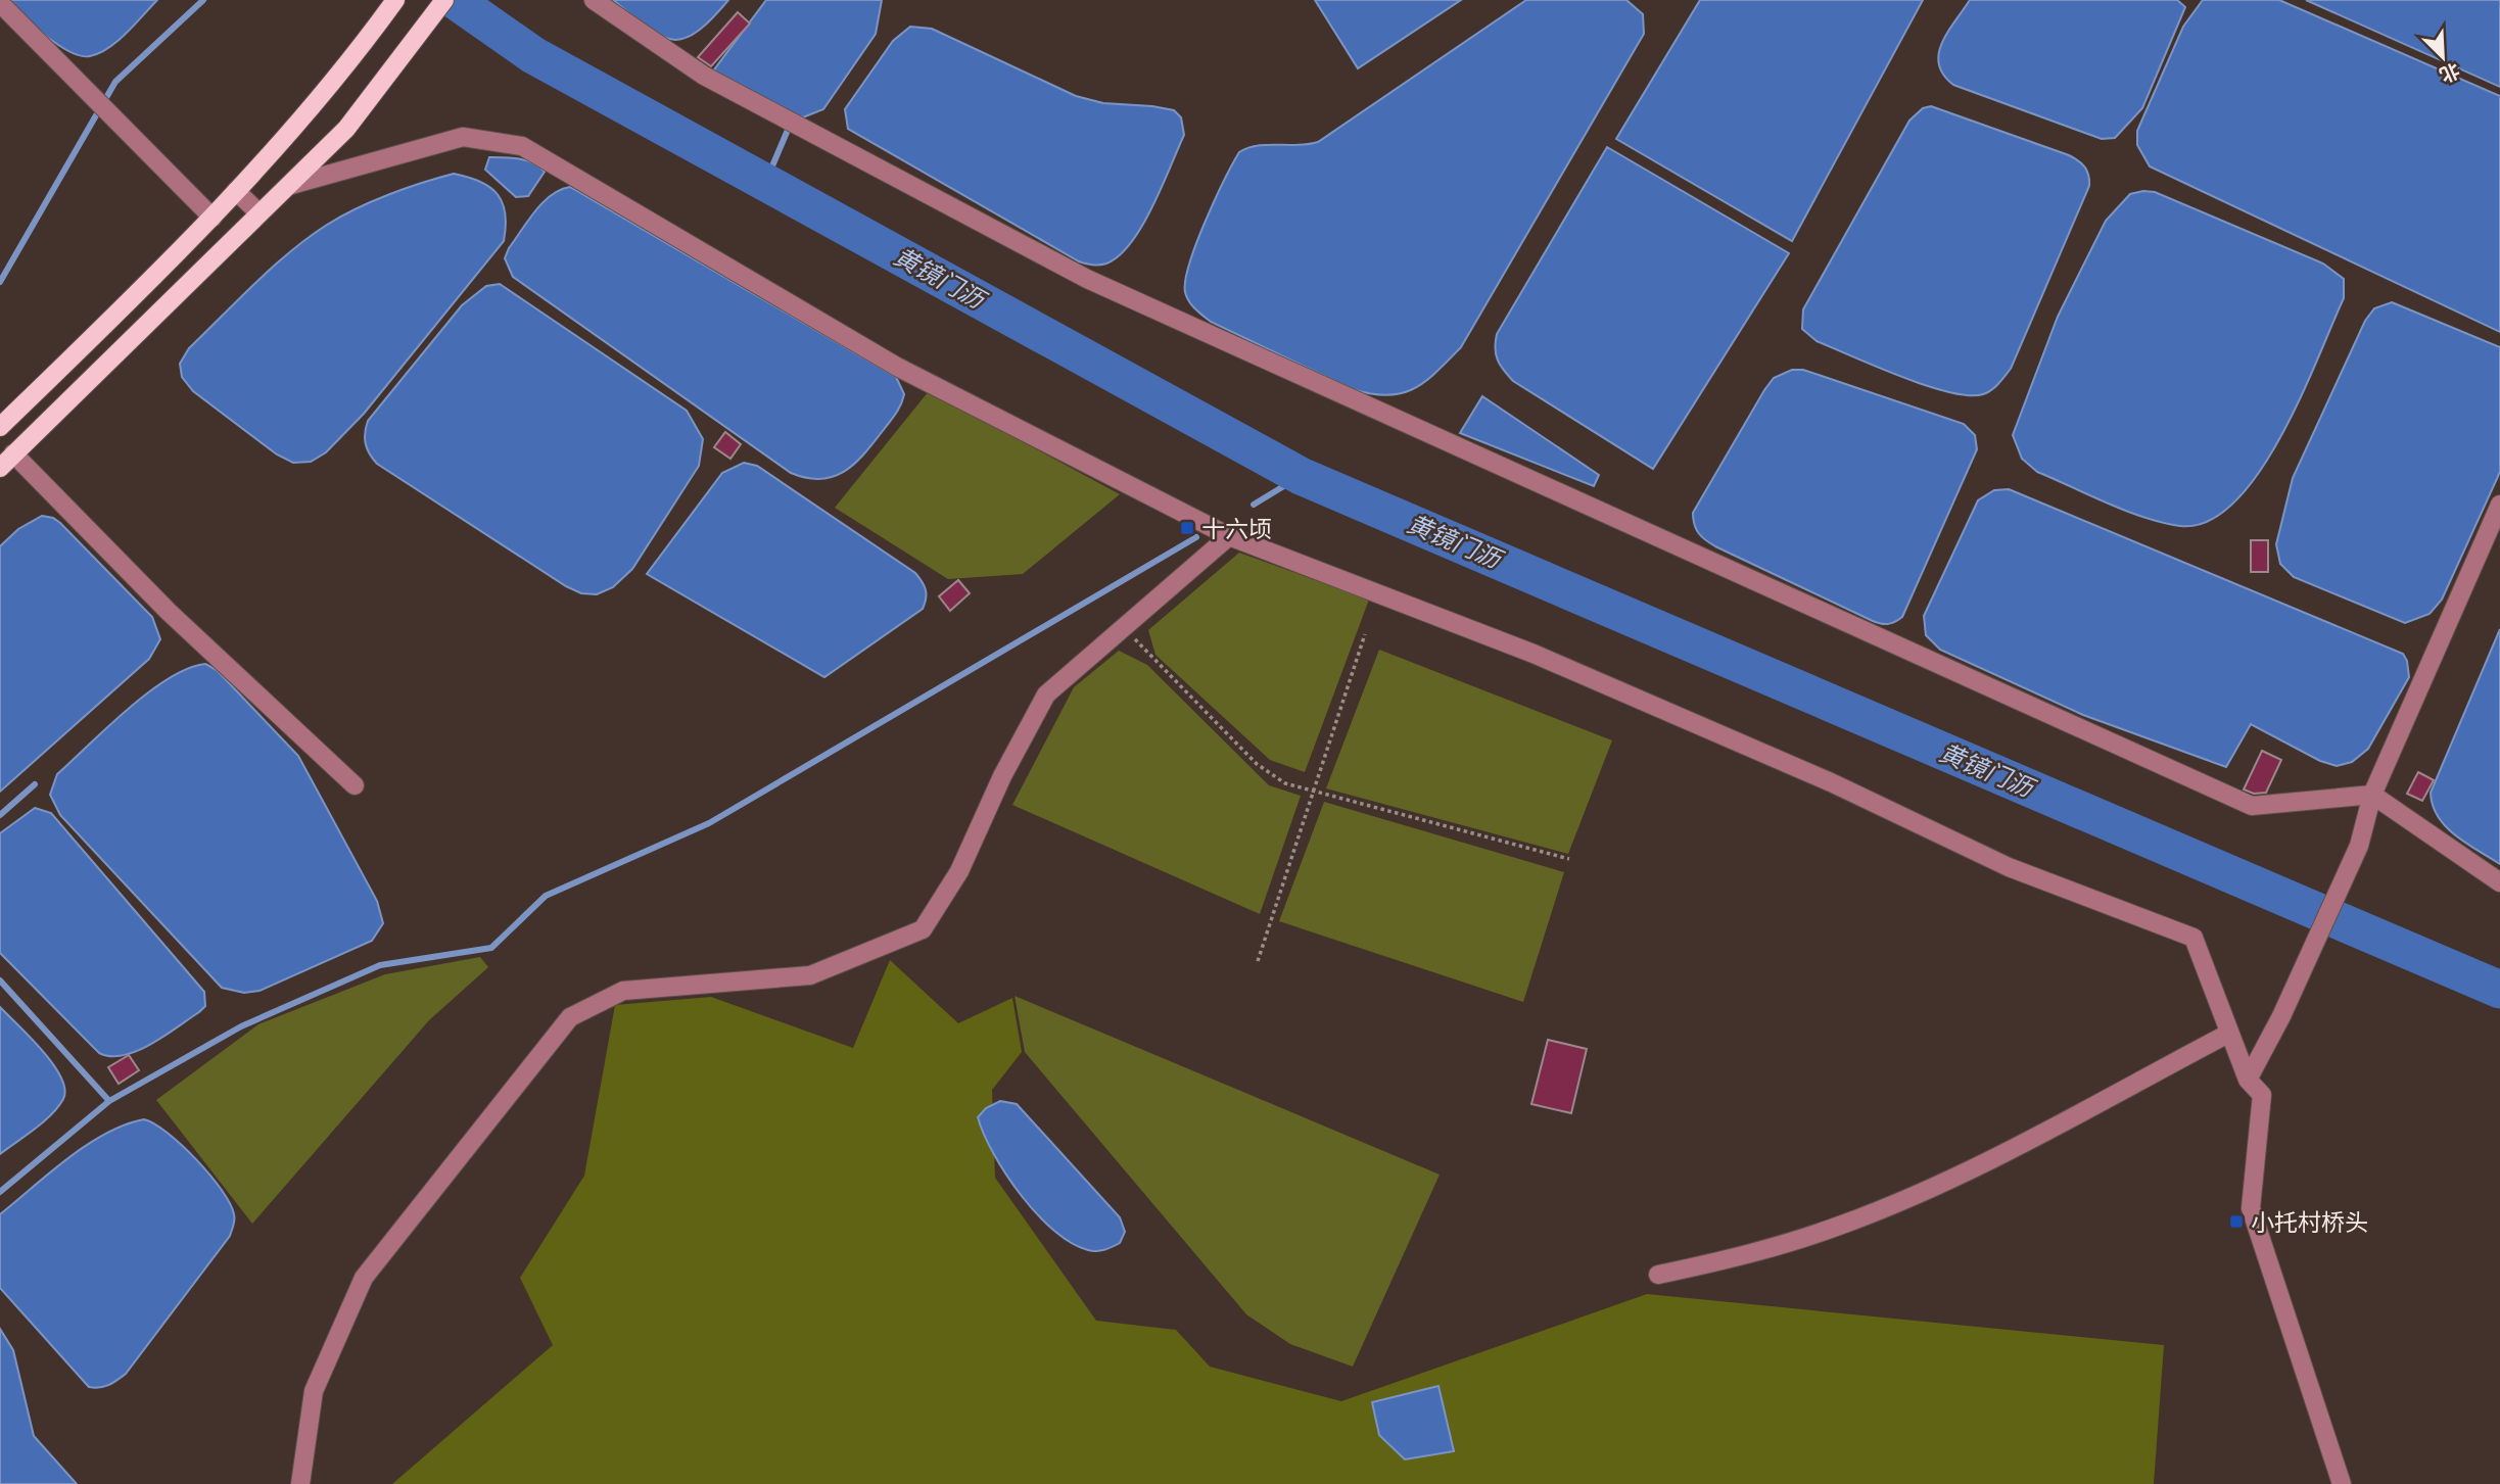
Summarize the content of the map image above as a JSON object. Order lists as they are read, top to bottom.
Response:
{
  "water": ["黄镜门沥"],
  "places": {
    "transit": ["十六顷", "小托村桥头"]
  },
  "north": "bottom right"
}
